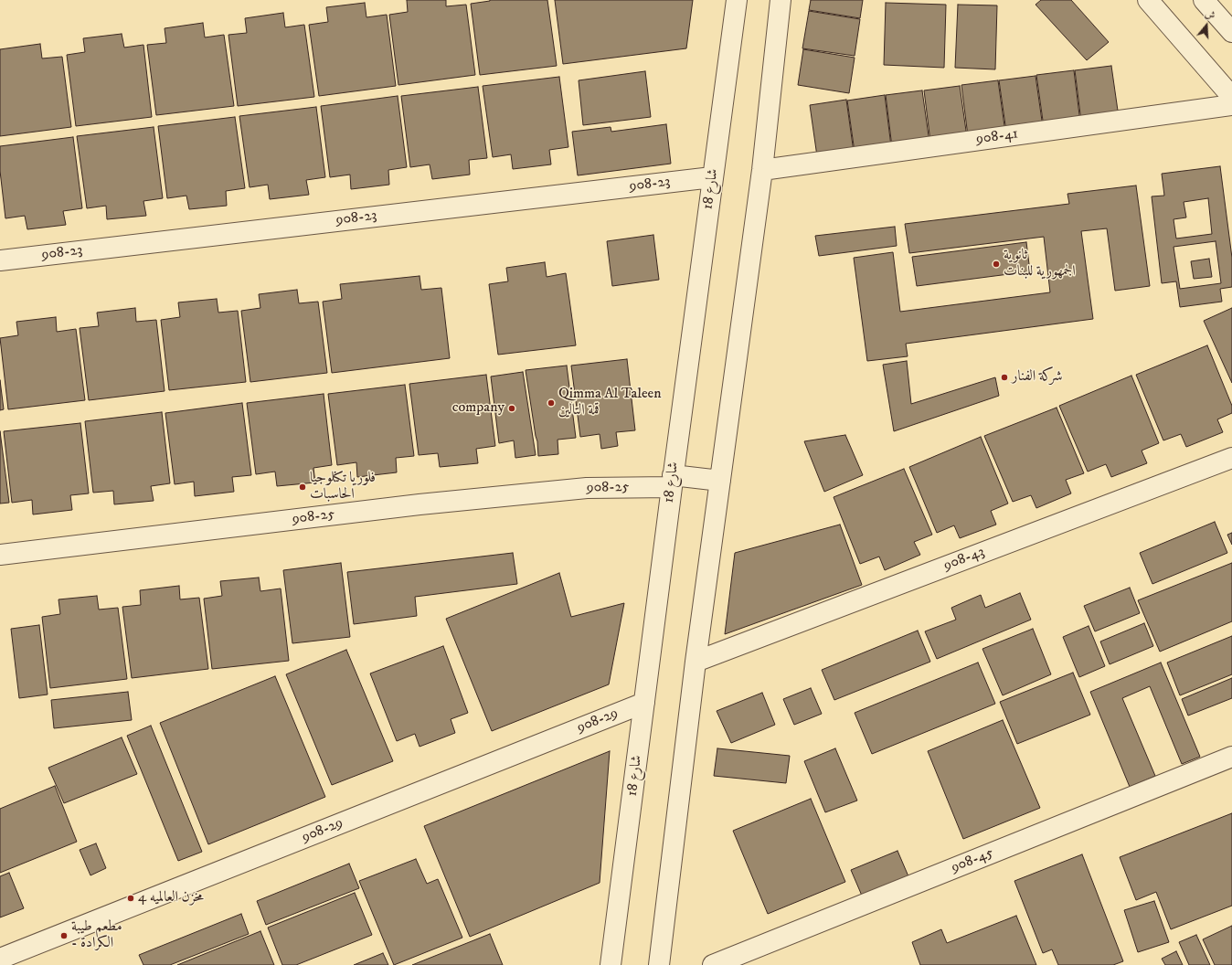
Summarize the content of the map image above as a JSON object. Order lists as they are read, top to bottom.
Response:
{
  "streets": {
    "street": [
      "908-41",
      "908-23",
      "شارع 18",
      "908-25",
      "908-43",
      "908-29",
      "908-45"
    ]
  },
  "crossings": [
    ["908-23", "شارع 18"],
    ["شارع 18", "908-25"],
    ["شارع 18", "908-29"]
  ],
  "places": [
    "ثانوية الجمهورية للبنات",
    "شركة الفنار",
    "Qimma Al Taleen قمة التالين",
    "company",
    "فلوريا تكنلوجيا الحاسبات",
    "مخزن العالميه 4",
    "مطعم طيبة - الكرادة"
  ],
  "north": "top"
}
